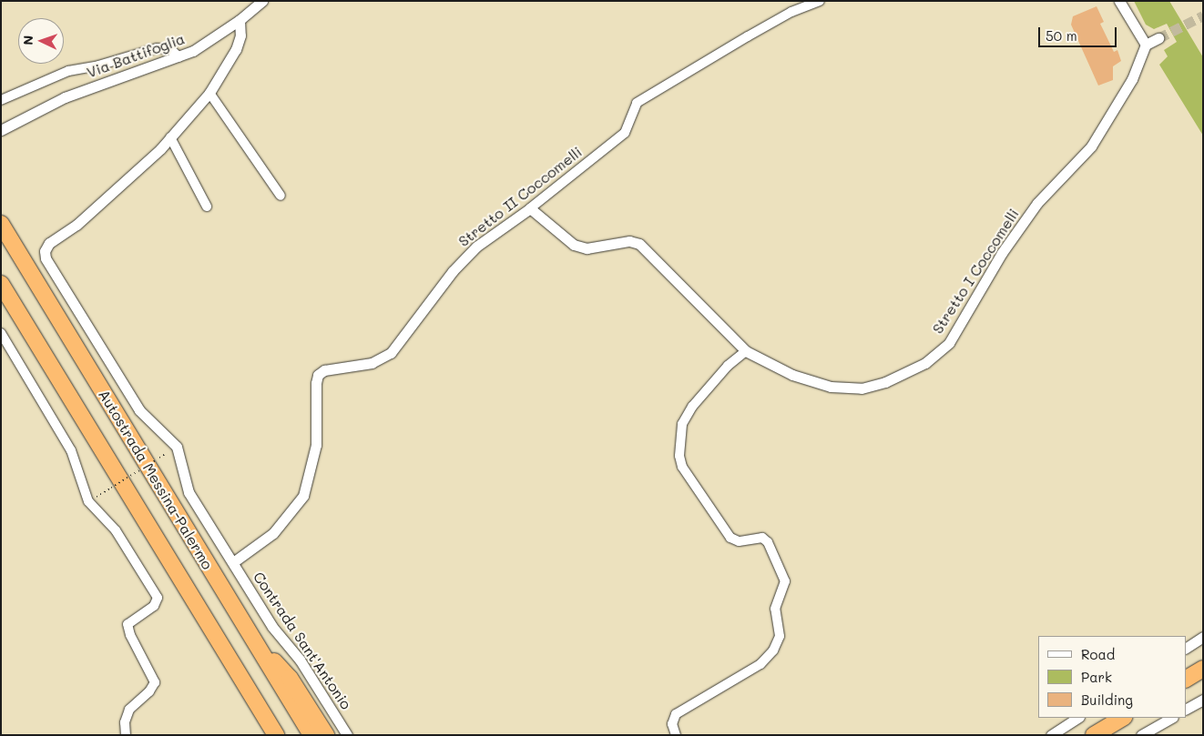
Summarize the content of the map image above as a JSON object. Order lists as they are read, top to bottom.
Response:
{
  "streets": {
    "highway": ["Autostrada Messina-Palermo"],
    "street": [
      "Via Battifoglia",
      "Stretto II Coccomelli",
      "Stretto I Coccomelli",
      "Contrada Sant'Antonio"
    ]
  },
  "crossings": [
    ["Stretto II Coccomelli", "Stretto I Coccomelli"],
    ["Stretto II Coccomelli", "Contrada Sant'Antonio"]
  ],
  "legend": ["Road", "Park", "Building"],
  "scale_bar": "50 m",
  "north": "left"
}
